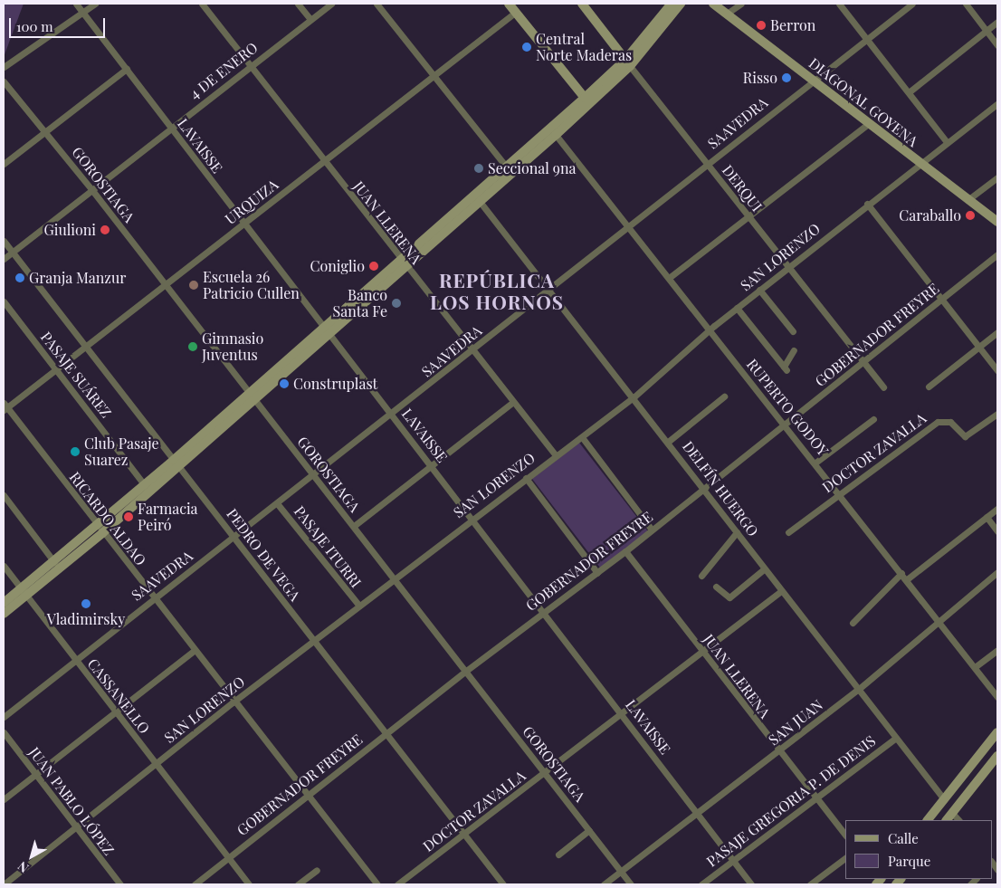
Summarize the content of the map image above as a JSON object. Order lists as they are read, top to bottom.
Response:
{
  "streets": {
    "main road": ["DIAGONAL GOYENA", "DERQUI"],
    "street": [
      "4 DE ENERO",
      "SAAVEDRA",
      "LAVAISSE",
      "GOROSTIAGA",
      "URQUIZA",
      "JUAN LLERENA",
      "SAN LORENZO",
      "GOBERNADOR FREYRE",
      "PASAJE SUÁREZ",
      "RUPERTO GODOY",
      "DOCTOR ZAVALLA",
      "DELFÍN HUERGO",
      "RICARDO ALDAO",
      "PASAJE ITURRI",
      "PEDRO DE VEGA",
      "CASSANELLO",
      "SAN JUAN",
      "JUAN PABLO LÓPEZ",
      "PASAJE GREGORIA P. DE DENIS"
    ]
  },
  "crossings": [
    ["4 DE ENERO", "LAVAISSE"],
    ["4 DE ENERO", "GOROSTIAGA"],
    ["4 DE ENERO", "JUAN LLERENA"],
    ["4 DE ENERO", "PEDRO DE VEGA"],
    ["DIAGONAL GOYENA", "SAAVEDRA"],
    ["DIAGONAL GOYENA", "SAN LORENZO"],
    ["SAAVEDRA", "LAVAISSE"],
    ["SAAVEDRA", "GOROSTIAGA"],
    ["SAAVEDRA", "DERQUI"],
    ["SAAVEDRA", "JUAN LLERENA"],
    ["SAAVEDRA", "RUPERTO GODOY"],
    ["SAAVEDRA", "DELFÍN HUERGO"],
    ["SAAVEDRA", "RICARDO ALDAO"],
    ["SAAVEDRA", "PASAJE ITURRI"],
    ["SAAVEDRA", "PEDRO DE VEGA"],
    ["SAAVEDRA", "CASSANELLO"],
    ["LAVAISSE", "URQUIZA"],
    ["LAVAISSE", "SAN LORENZO"],
    ["LAVAISSE", "GOBERNADOR FREYRE"],
    ["LAVAISSE", "DOCTOR ZAVALLA"],
    ["LAVAISSE", "SAN JUAN"],
    ["LAVAISSE", "PASAJE GREGORIA P. DE DENIS"],
    ["GOROSTIAGA", "URQUIZA"],
    ["GOROSTIAGA", "SAN LORENZO"],
    ["GOROSTIAGA", "GOBERNADOR FREYRE"],
    ["GOROSTIAGA", "DOCTOR ZAVALLA"],
    ["GOROSTIAGA", "SAN JUAN"],
    ["DERQUI", "SAN LORENZO"],
    ["DERQUI", "GOBERNADOR FREYRE"],
    ["URQUIZA", "JUAN LLERENA"],
    ["URQUIZA", "PASAJE SUÁREZ"],
    ["URQUIZA", "RICARDO ALDAO"],
    ["URQUIZA", "PEDRO DE VEGA"],
    ["JUAN LLERENA", "SAN LORENZO"],
    ["JUAN LLERENA", "GOBERNADOR FREYRE"],
    ["JUAN LLERENA", "DOCTOR ZAVALLA"],
    ["JUAN LLERENA", "SAN JUAN"],
    ["JUAN LLERENA", "PASAJE GREGORIA P. DE DENIS"],
    ["SAN LORENZO", "RUPERTO GODOY"],
    ["SAN LORENZO", "DELFÍN HUERGO"],
    ["SAN LORENZO", "RICARDO ALDAO"],
    ["SAN LORENZO", "PASAJE ITURRI"],
    ["SAN LORENZO", "PEDRO DE VEGA"],
    ["SAN LORENZO", "CASSANELLO"],
    ["SAN LORENZO", "JUAN PABLO LÓPEZ"],
    ["GOBERNADOR FREYRE", "RUPERTO GODOY"],
    ["GOBERNADOR FREYRE", "DELFÍN HUERGO"],
    ["GOBERNADOR FREYRE", "RICARDO ALDAO"],
    ["GOBERNADOR FREYRE", "PEDRO DE VEGA"],
    ["GOBERNADOR FREYRE", "CASSANELLO"],
    ["RUPERTO GODOY", "DOCTOR ZAVALLA"],
    ["RUPERTO GODOY", "SAN JUAN"],
    ["DOCTOR ZAVALLA", "DELFÍN HUERGO"],
    ["DOCTOR ZAVALLA", "PEDRO DE VEGA"],
    ["DELFÍN HUERGO", "SAN JUAN"],
    ["DELFÍN HUERGO", "PASAJE GREGORIA P. DE DENIS"]
  ],
  "districts": ["REPÚBLICA LOS HORNOS"],
  "places": [
    "Berron",
    "Central Norte Maderas",
    "Risso",
    "Seccional 9na",
    "Caraballo",
    "Giulioni",
    "Coniglio",
    "Granja Manzur",
    "Escuela 26 Patricio Cullen",
    "Banco Santa Fe",
    "Gimnasio Juventus",
    "Construplast",
    "Club Pasaje Suarez",
    "Farmacia Peiró",
    "Vladimirsky"
  ],
  "legend": ["Calle", "Parque"],
  "scale_bar": "100 m",
  "north": "bottom left"
}
